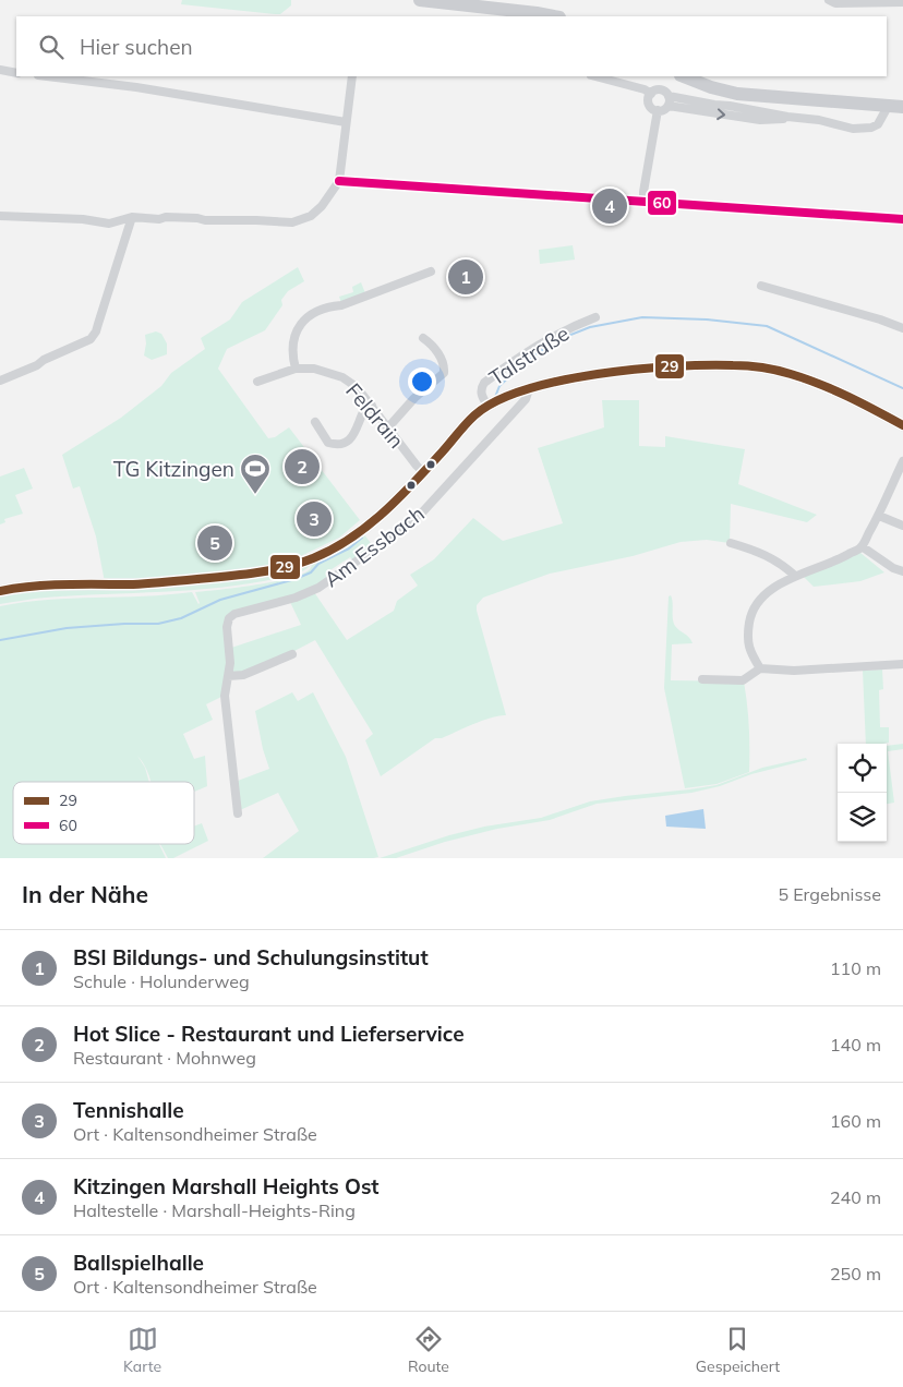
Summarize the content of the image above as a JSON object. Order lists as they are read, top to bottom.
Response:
{
  "streets": {
    "street": ["Talstraße", "Feldrain", "Am Essbach"]
  },
  "places": {
    "sports": ["TG Kitzingen"]
  },
  "lines": ["transit line 60", "transit line 29"],
  "legend": ["29", "60"],
  "page": {
    "search": "Hier suchen",
    "pins": [
      "4",
      "1",
      "2",
      "3",
      "5"
    ],
    "heading": ["In der Nähe", "5 Ergebnisse"],
    "list": [
      {
        "mark": "1",
        "name": "BSI Bildungs- und Schulungsinstitut",
        "note": "Schule · Holunderweg",
        "value": "110 m"
      },
      {
        "mark": "2",
        "name": "Hot Slice - Restaurant und Lieferservice",
        "note": "Restaurant · Mohnweg",
        "value": "140 m"
      },
      {
        "mark": "3",
        "name": "Tennishalle",
        "note": "Ort · Kaltensondheimer Straße",
        "value": "160 m"
      },
      {
        "mark": "4",
        "name": "Kitzingen Marshall Heights Ost",
        "note": "Haltestelle · Marshall-Heights-Ring",
        "value": "240 m"
      },
      {
        "mark": "5",
        "name": "Ballspielhalle",
        "note": "Ort · Kaltensondheimer Straße",
        "value": "250 m"
      }
    ],
    "nav": ["Karte", "Route", "Gespeichert"]
  }
}
